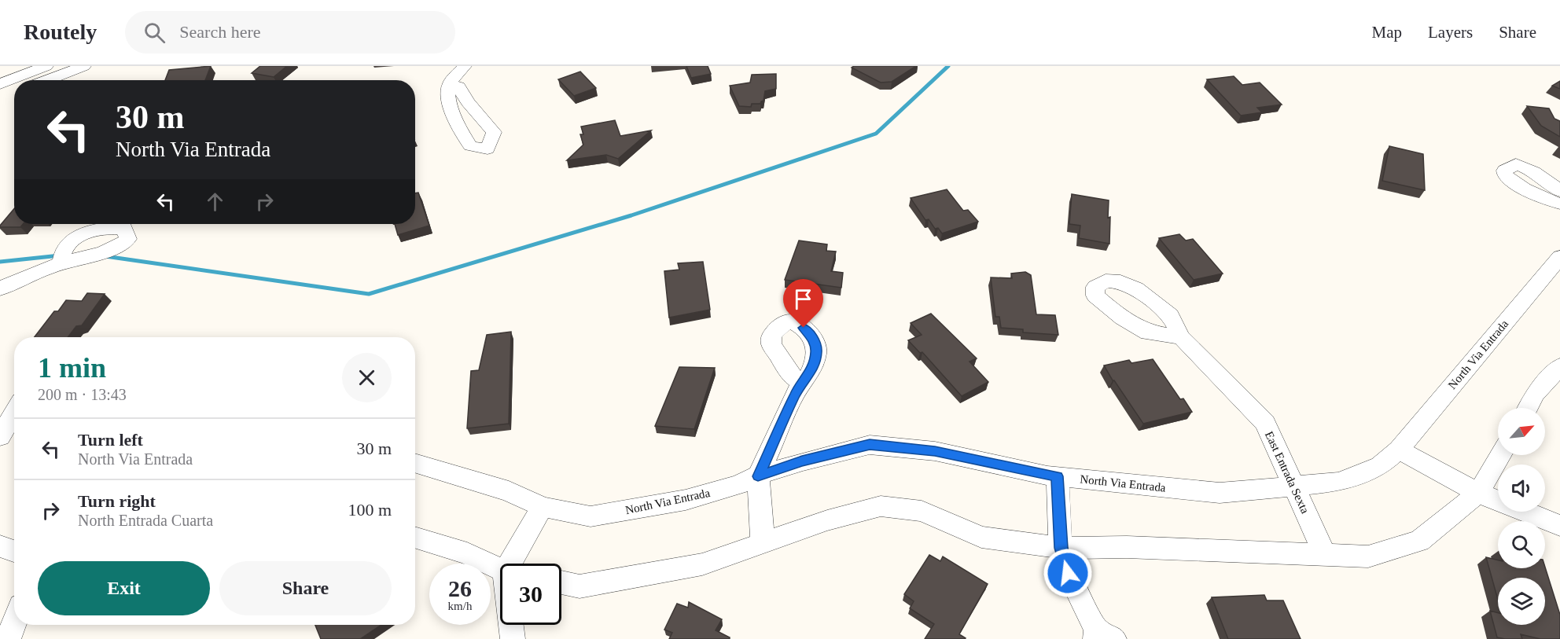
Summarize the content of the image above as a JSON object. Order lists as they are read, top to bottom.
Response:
{
  "streets": {
    "street": ["North Via Entrada", "East Entrada Sexta"]
  },
  "crossings": [
    ["North Via Entrada", "East Entrada Sexta"]
  ],
  "north": "top right",
  "page": {
    "header": "Routely",
    "search": "Search here",
    "nav": ["Map", "Layers", "Share"],
    "turn": ["30 m", "North Via Entrada"],
    "heading": ["1 min", "200 m · 13:43"],
    "list": [
      {
        "name": "Turn left",
        "note": "North Via Entrada",
        "value": "30 m"
      },
      {
        "name": "Turn right",
        "note": "North Entrada Cuarta",
        "value": "100 m"
      }
    ],
    "buttons": ["Exit", "Share"],
    "speed": "26 km/h",
    "limit": "30"
  }
}
